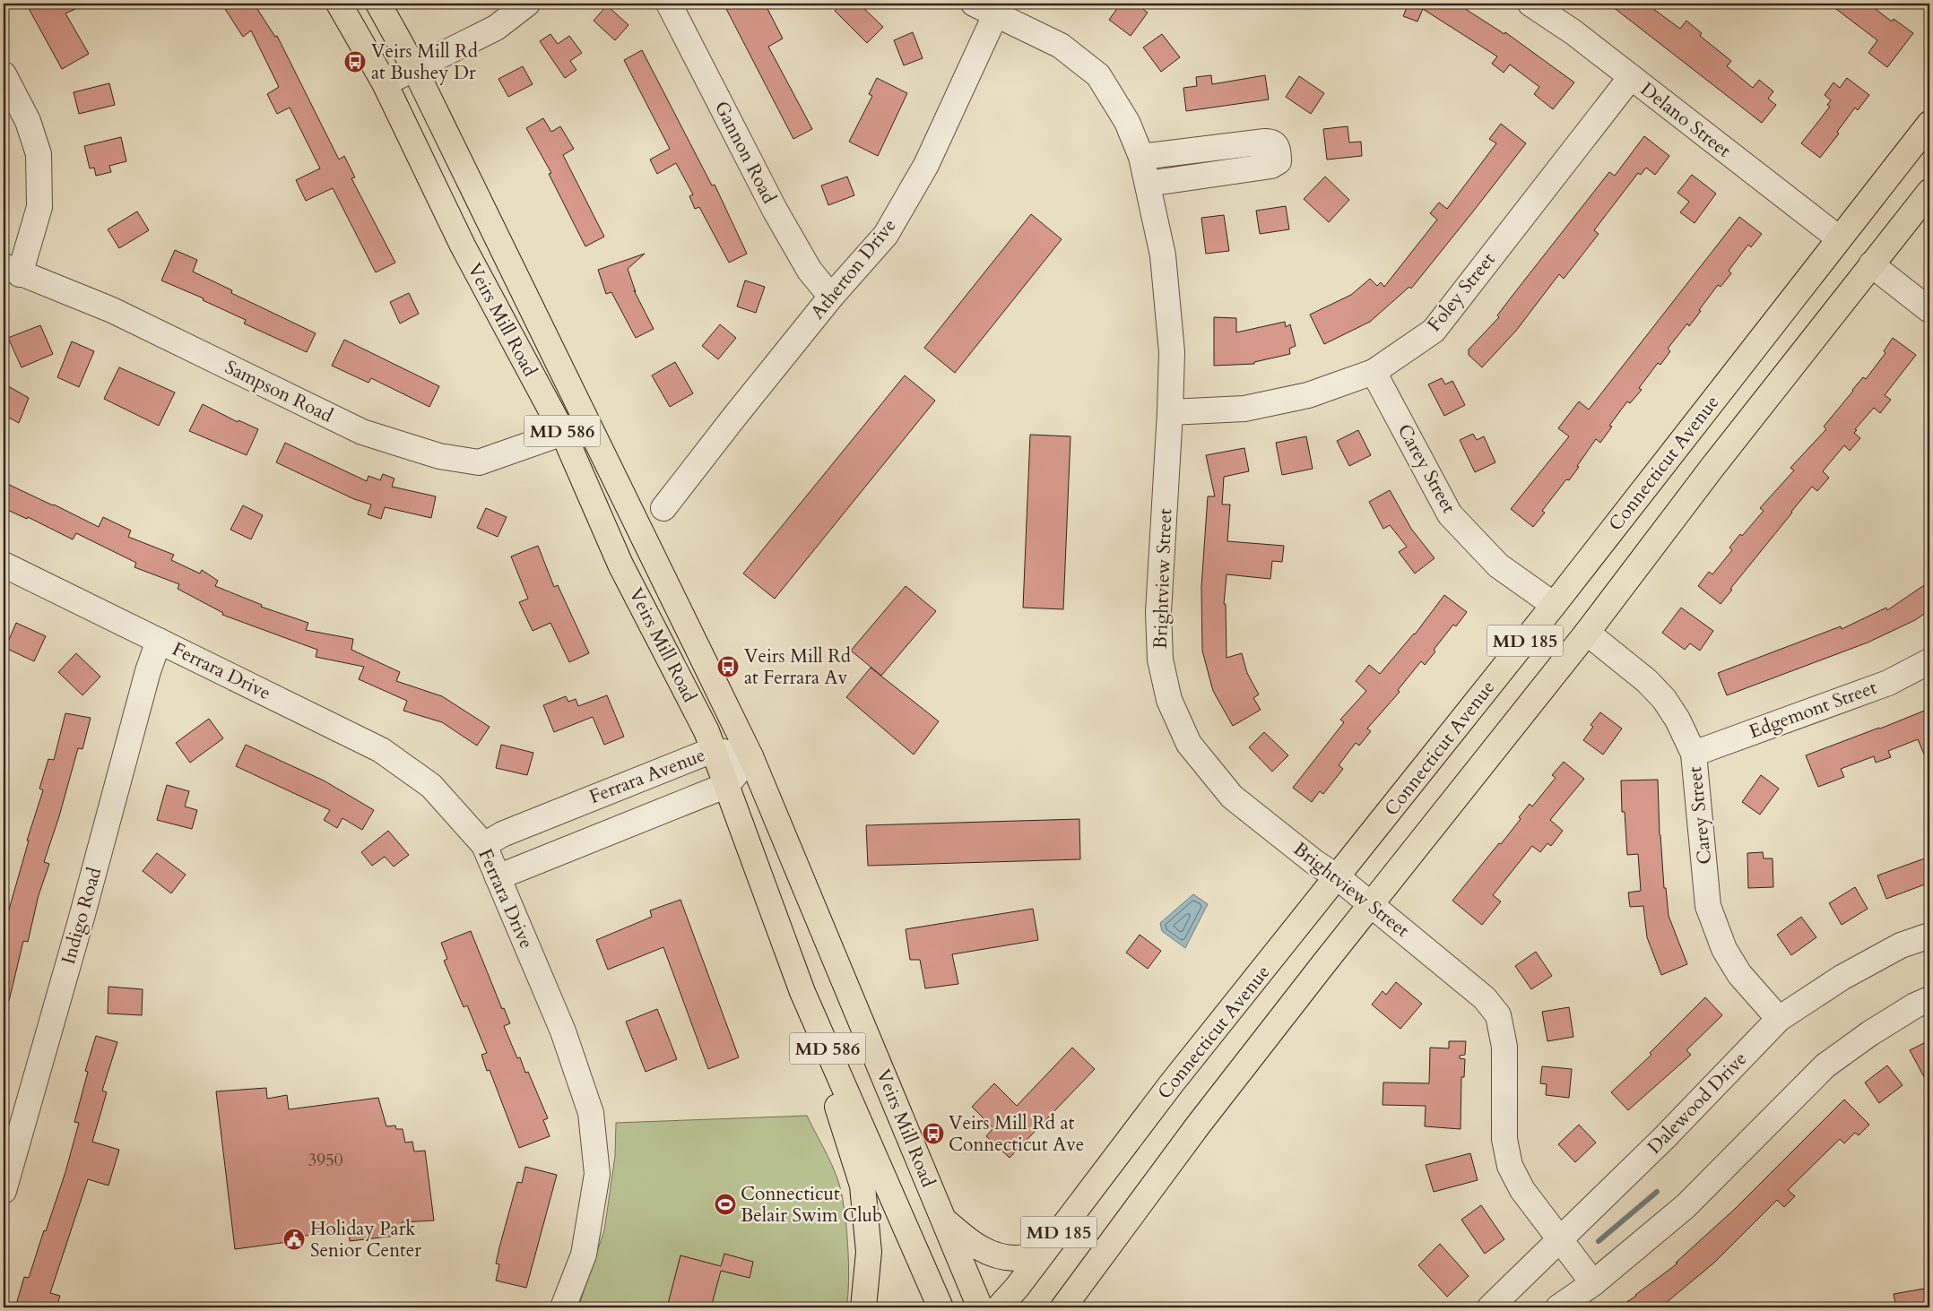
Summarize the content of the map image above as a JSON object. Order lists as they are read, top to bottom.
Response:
{
  "streets": {
    "main road": [
      "Veirs Mill Road",
      "MD 586",
      "Connecticut Avenue",
      "MD 185"
    ],
    "street": [
      "Delano Street",
      "Gannon Road",
      "Atherton Drive",
      "Foley Street",
      "Sampson Road",
      "Carey Street",
      "Brightview Street",
      "Ferrara Drive",
      "Edgemont Street",
      "Ferrara Avenue",
      "Indigo Road",
      "Dalewood Drive"
    ]
  },
  "crossings": [
    ["Delano Street", "Foley Street"],
    ["Delano Street", "Connecticut Avenue"],
    ["Gannon Road", "Atherton Drive"],
    ["Atherton Drive", "Brightview Street"],
    ["Foley Street", "Carey Street"],
    ["Foley Street", "Brightview Street"],
    ["Veirs Mill Road", "Sampson Road"],
    ["Veirs Mill Road", "Ferrara Avenue"],
    ["Connecticut Avenue", "Carey Street"],
    ["Connecticut Avenue", "Brightview Street"],
    ["Carey Street", "MD 185"],
    ["Carey Street", "Edgemont Street"],
    ["Carey Street", "Dalewood Drive"],
    ["Brightview Street", "MD 185"],
    ["Brightview Street", "Dalewood Drive"],
    ["Ferrara Drive", "Ferrara Avenue"],
    ["Ferrara Drive", "Indigo Road"]
  ],
  "places": {
    "bus stop": ["Veirs Mill Rd at Bushey Dr", "Veirs Mill Rd at Ferrara Av", "Veirs Mill Rd at Connecticut Ave"],
    "sports": ["Connecticut Belair Swim Club"],
    "public building": ["Holiday Park Senior Center"]
  },
  "house_numbers": ["3950"]
}
